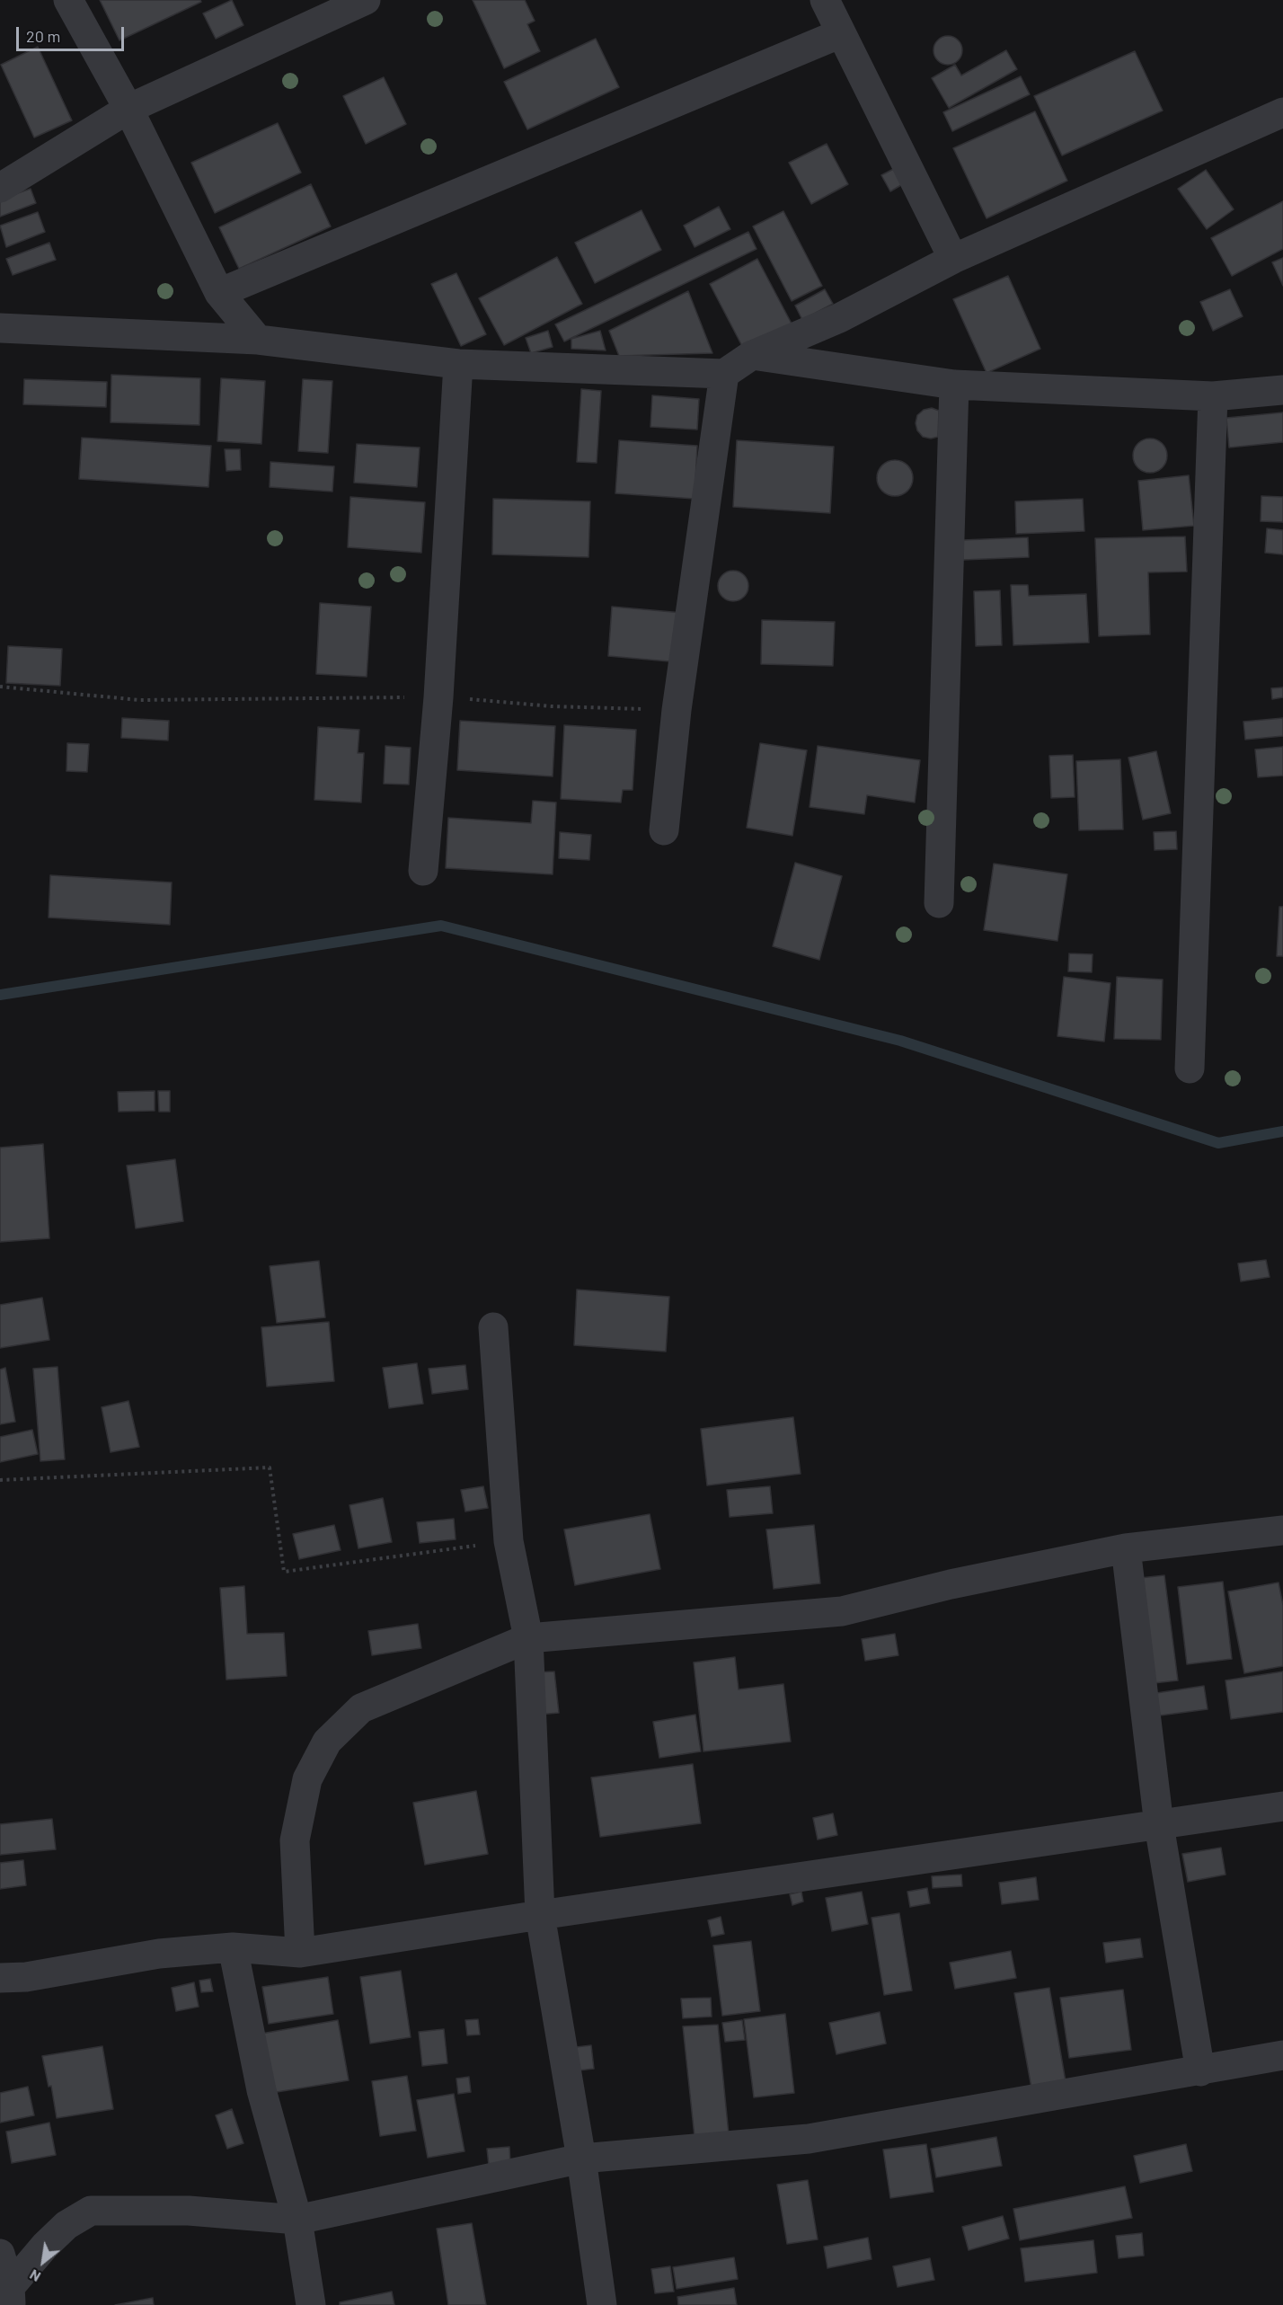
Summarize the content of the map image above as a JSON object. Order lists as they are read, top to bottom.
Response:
{
  "scale_bar": "20 m",
  "north": "bottom left"
}
